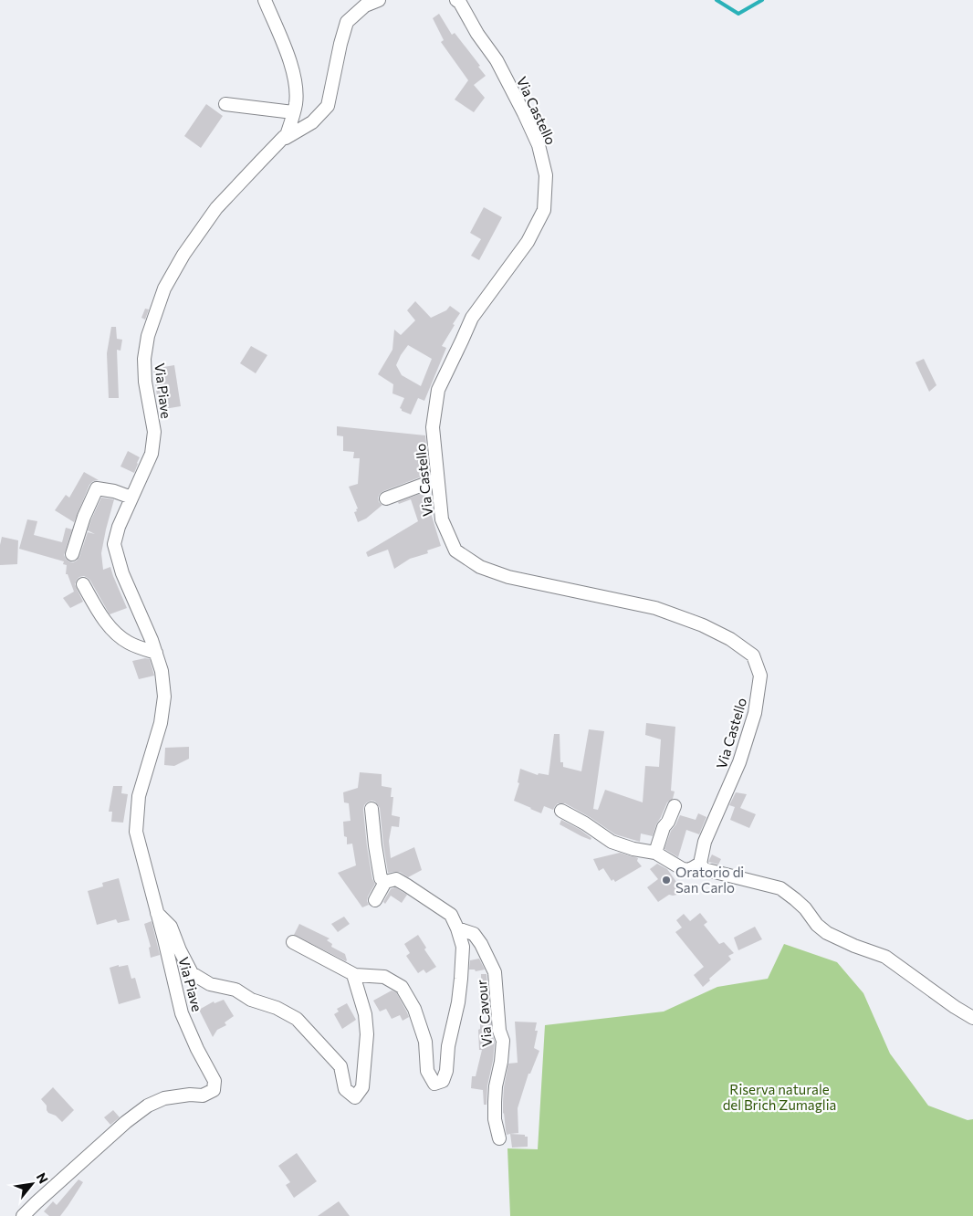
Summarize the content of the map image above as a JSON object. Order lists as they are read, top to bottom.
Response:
{
  "streets": {
    "street": ["Via Castello", "Via Piave", "Via Cavour"]
  },
  "parks": ["Riserva naturale del Brich Zumaglia"],
  "places": ["Oratorio di San Carlo"],
  "north": "top right"
}
